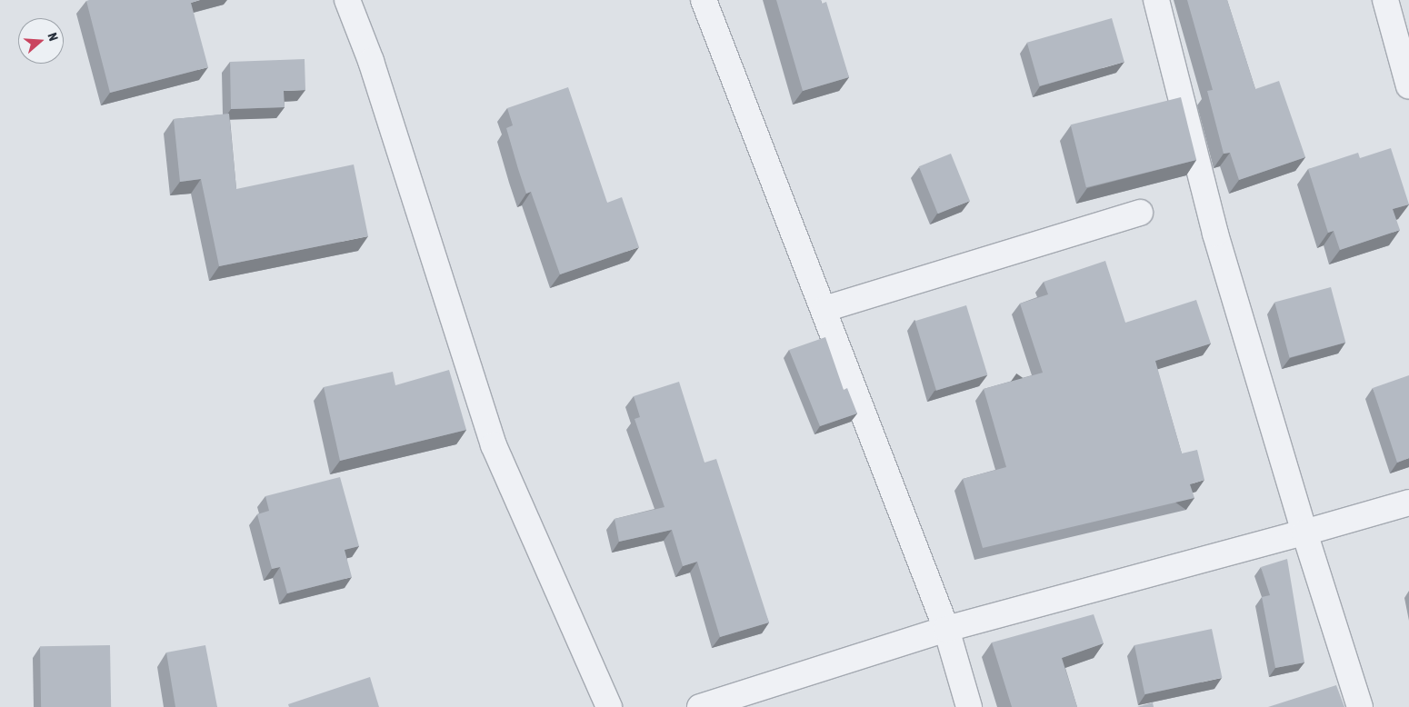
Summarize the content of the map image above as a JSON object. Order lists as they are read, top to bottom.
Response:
{
  "north": "right"
}
